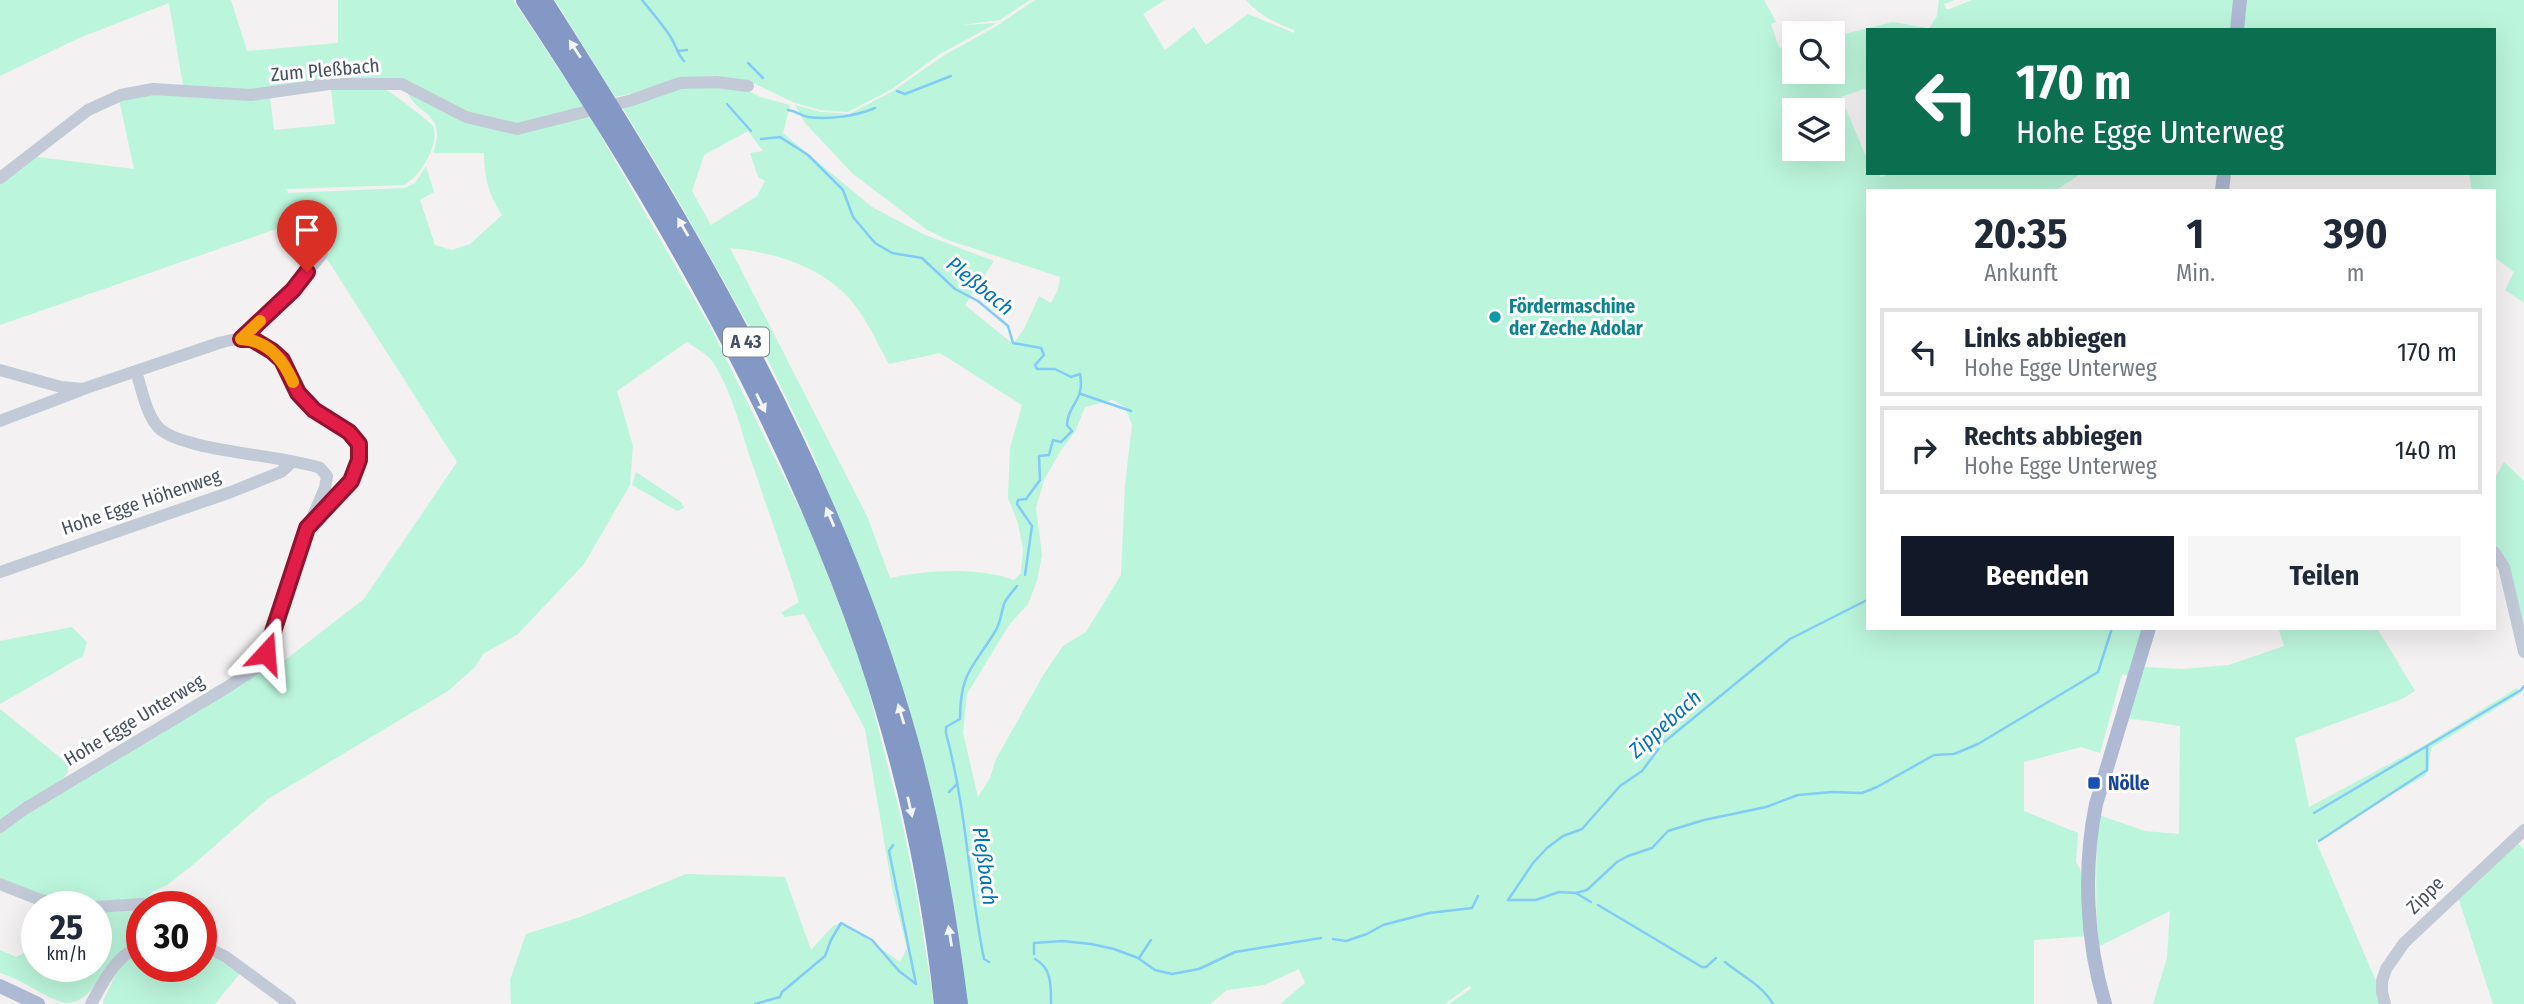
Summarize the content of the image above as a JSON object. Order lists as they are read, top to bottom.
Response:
{
  "streets": {
    "highway": ["A 43"],
    "street": [
      "Zum Pleßbach",
      "Hohe Egge Höhenweg",
      "Hohe Egge Unterweg",
      "Zippe"
    ]
  },
  "water": ["Pleßbach", "Zippebach"],
  "places": {
    "other": ["Fördermaschine der Zeche Adolar"],
    "transit": ["Nölle"]
  },
  "page": {
    "turn": ["170 m", "Hohe Egge Unterweg"],
    "eta": [
      "20:35",
      "Ankunft",
      "1",
      "Min.",
      "390",
      "m"
    ],
    "list": [
      {
        "name": "Links abbiegen",
        "note": "Hohe Egge Unterweg",
        "value": "170 m"
      },
      {
        "name": "Rechts abbiegen",
        "note": "Hohe Egge Unterweg",
        "value": "140 m"
      }
    ],
    "buttons": ["Beenden", "Teilen"],
    "speed": "25 km/h",
    "limit": "30"
  }
}
